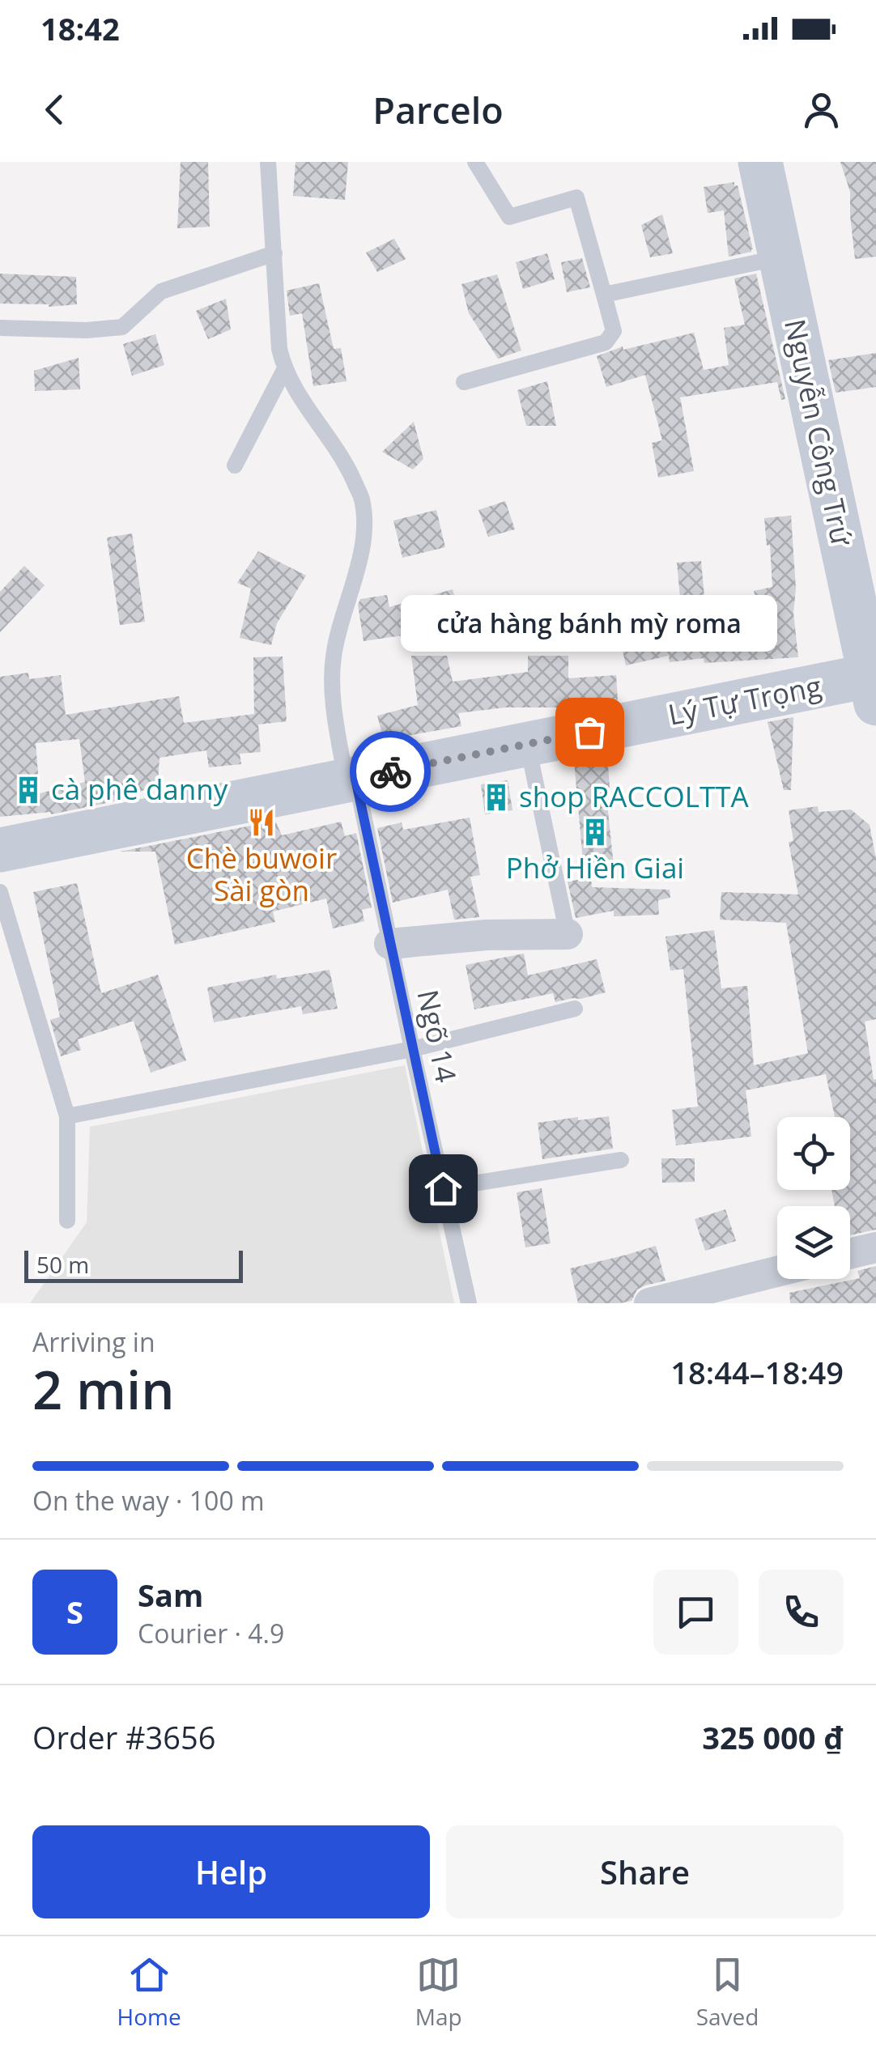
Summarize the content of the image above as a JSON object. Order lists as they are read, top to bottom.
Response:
{
  "streets": {
    "street": ["Nguyễn Công Trứ", "Lý Tự Trọng"],
    "lane": ["Ngõ 14"]
  },
  "crossings": [
    ["Nguyễn Công Trứ", "Lý Tự Trọng"],
    ["Lý Tự Trọng", "Ngõ 14"]
  ],
  "places": {
    "other": ["cửa hàng bánh mỳ roma"],
    "building": ["cà phê danny", "shop RACCOLTTA", "Phở Hiền Giai"],
    "restaurant": ["Chè buwoir Sài gòn"]
  },
  "scale_bar": "50 m",
  "page": {
    "status": "18:42",
    "header": "Parcelo",
    "bubble": "cửa hàng bánh mỳ roma",
    "scale": "50 m",
    "heading": ["2 min", "Arriving in", "18:44–18:49"],
    "panel": [
      "Sam",
      "Courier · 4.9",
      "Order #3656",
      "325 000 ₫"
    ],
    "bar": "On the way · 100 m",
    "round": "S",
    "buttons": ["Help", "Share"],
    "tabs": ["Home", "Map", "Saved"]
  }
}
